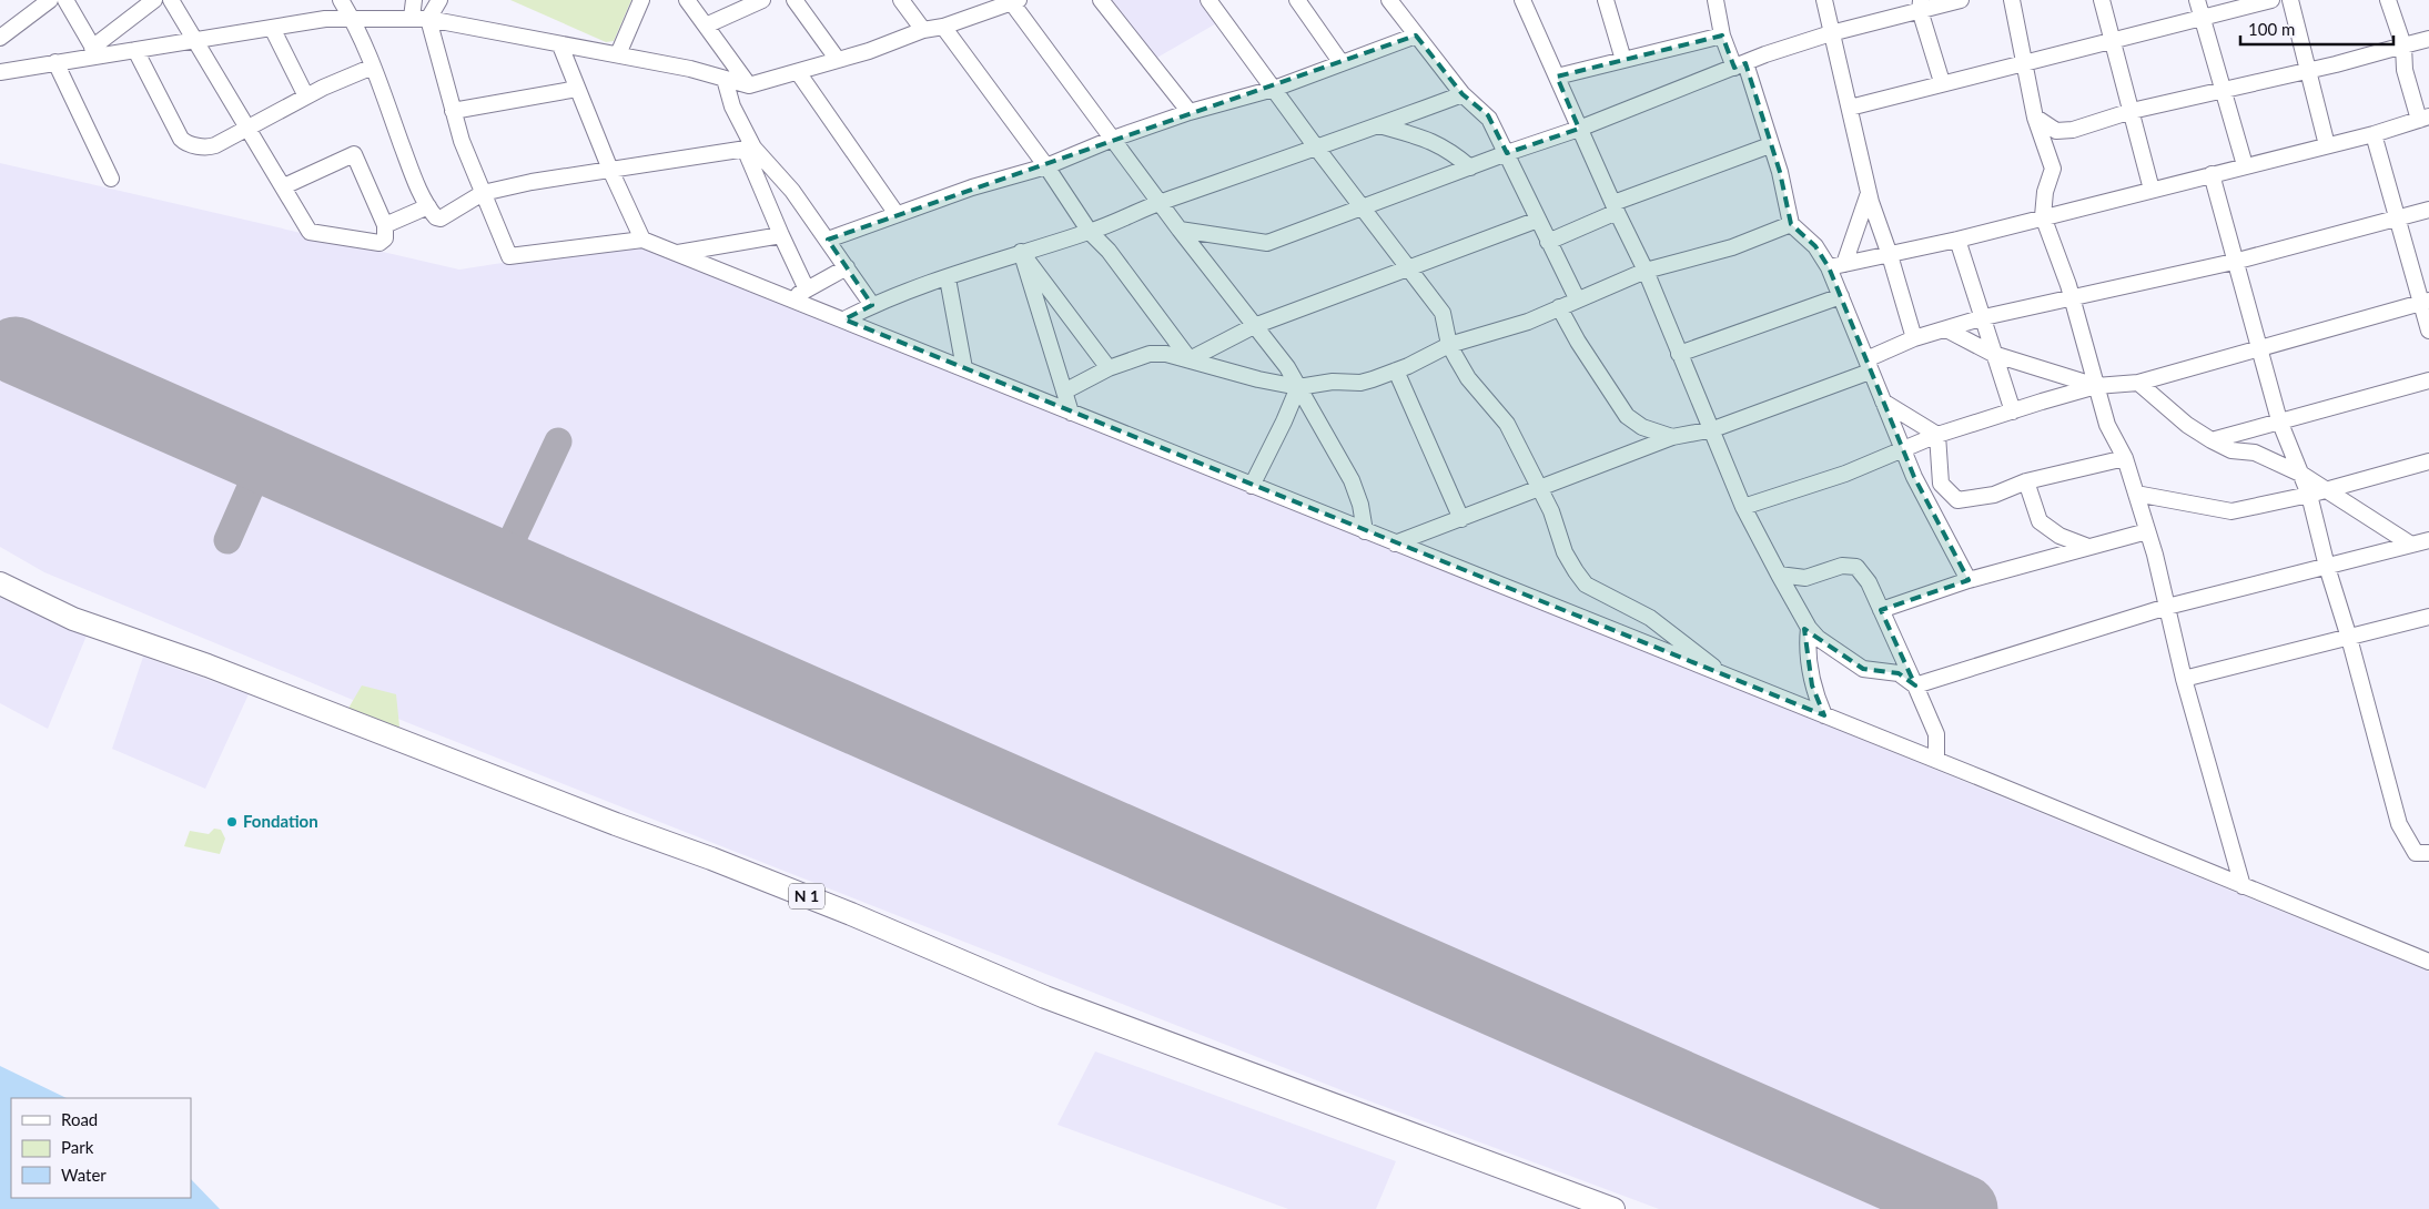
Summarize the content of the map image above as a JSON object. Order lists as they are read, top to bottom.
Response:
{
  "streets": {
    "highway": ["N 1"]
  },
  "places": ["Fondation"],
  "legend": ["Road", "Park", "Water"],
  "scale_bar": "100 m"
}
